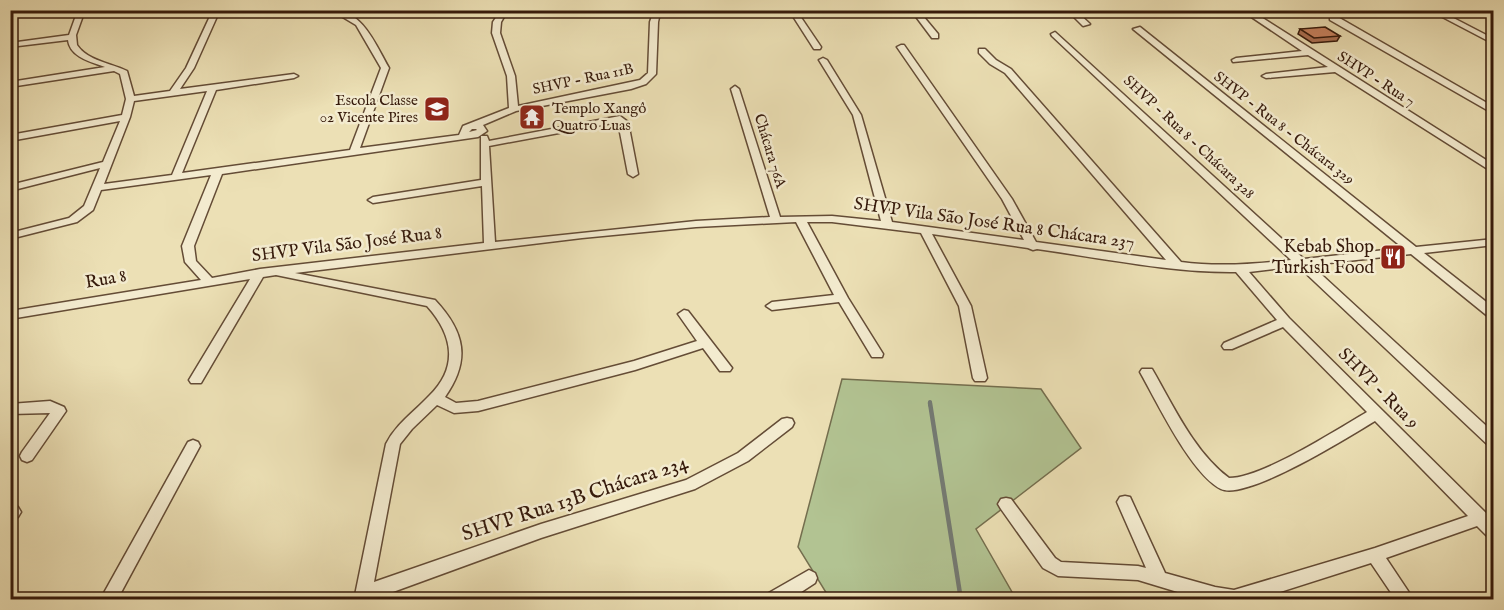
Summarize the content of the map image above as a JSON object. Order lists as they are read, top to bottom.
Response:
{
  "streets": {
    "street": [
      "SHVP - Rua 11B",
      "SHVP - Rua 7",
      "SHVP - Rua 8 - Chácara 329",
      "SHVP - Rua 8 - Chácara 328",
      "Chácara 76A",
      "SHVP Vila São José Rua 8 Chácara 237",
      "SHVP Vila São José Rua 8",
      "Rua 8",
      "SHVP - Rua 9",
      "SHVP Rua 13B Chácara 234"
    ]
  },
  "crossings": [
    ["SHVP - Rua 8 - Chácara 329", "SHVP Vila São José Rua 8 Chácara 237"],
    ["SHVP - Rua 8 - Chácara 328", "SHVP Vila São José Rua 8 Chácara 237"],
    ["Chácara 76A", "SHVP Vila São José Rua 8 Chácara 237"],
    ["SHVP Vila São José Rua 8 Chácara 237", "SHVP Vila São José Rua 8"],
    ["SHVP Vila São José Rua 8 Chácara 237", "SHVP - Rua 9"],
    ["SHVP Vila São José Rua 8", "Rua 8"]
  ],
  "places": {
    "school or university": ["Escola Classe 02 Vicente Pires"],
    "temple": ["Templo Xangô Quatro Luas"],
    "restaurant": ["Kebab Shop Turkish Food"]
  }
}
